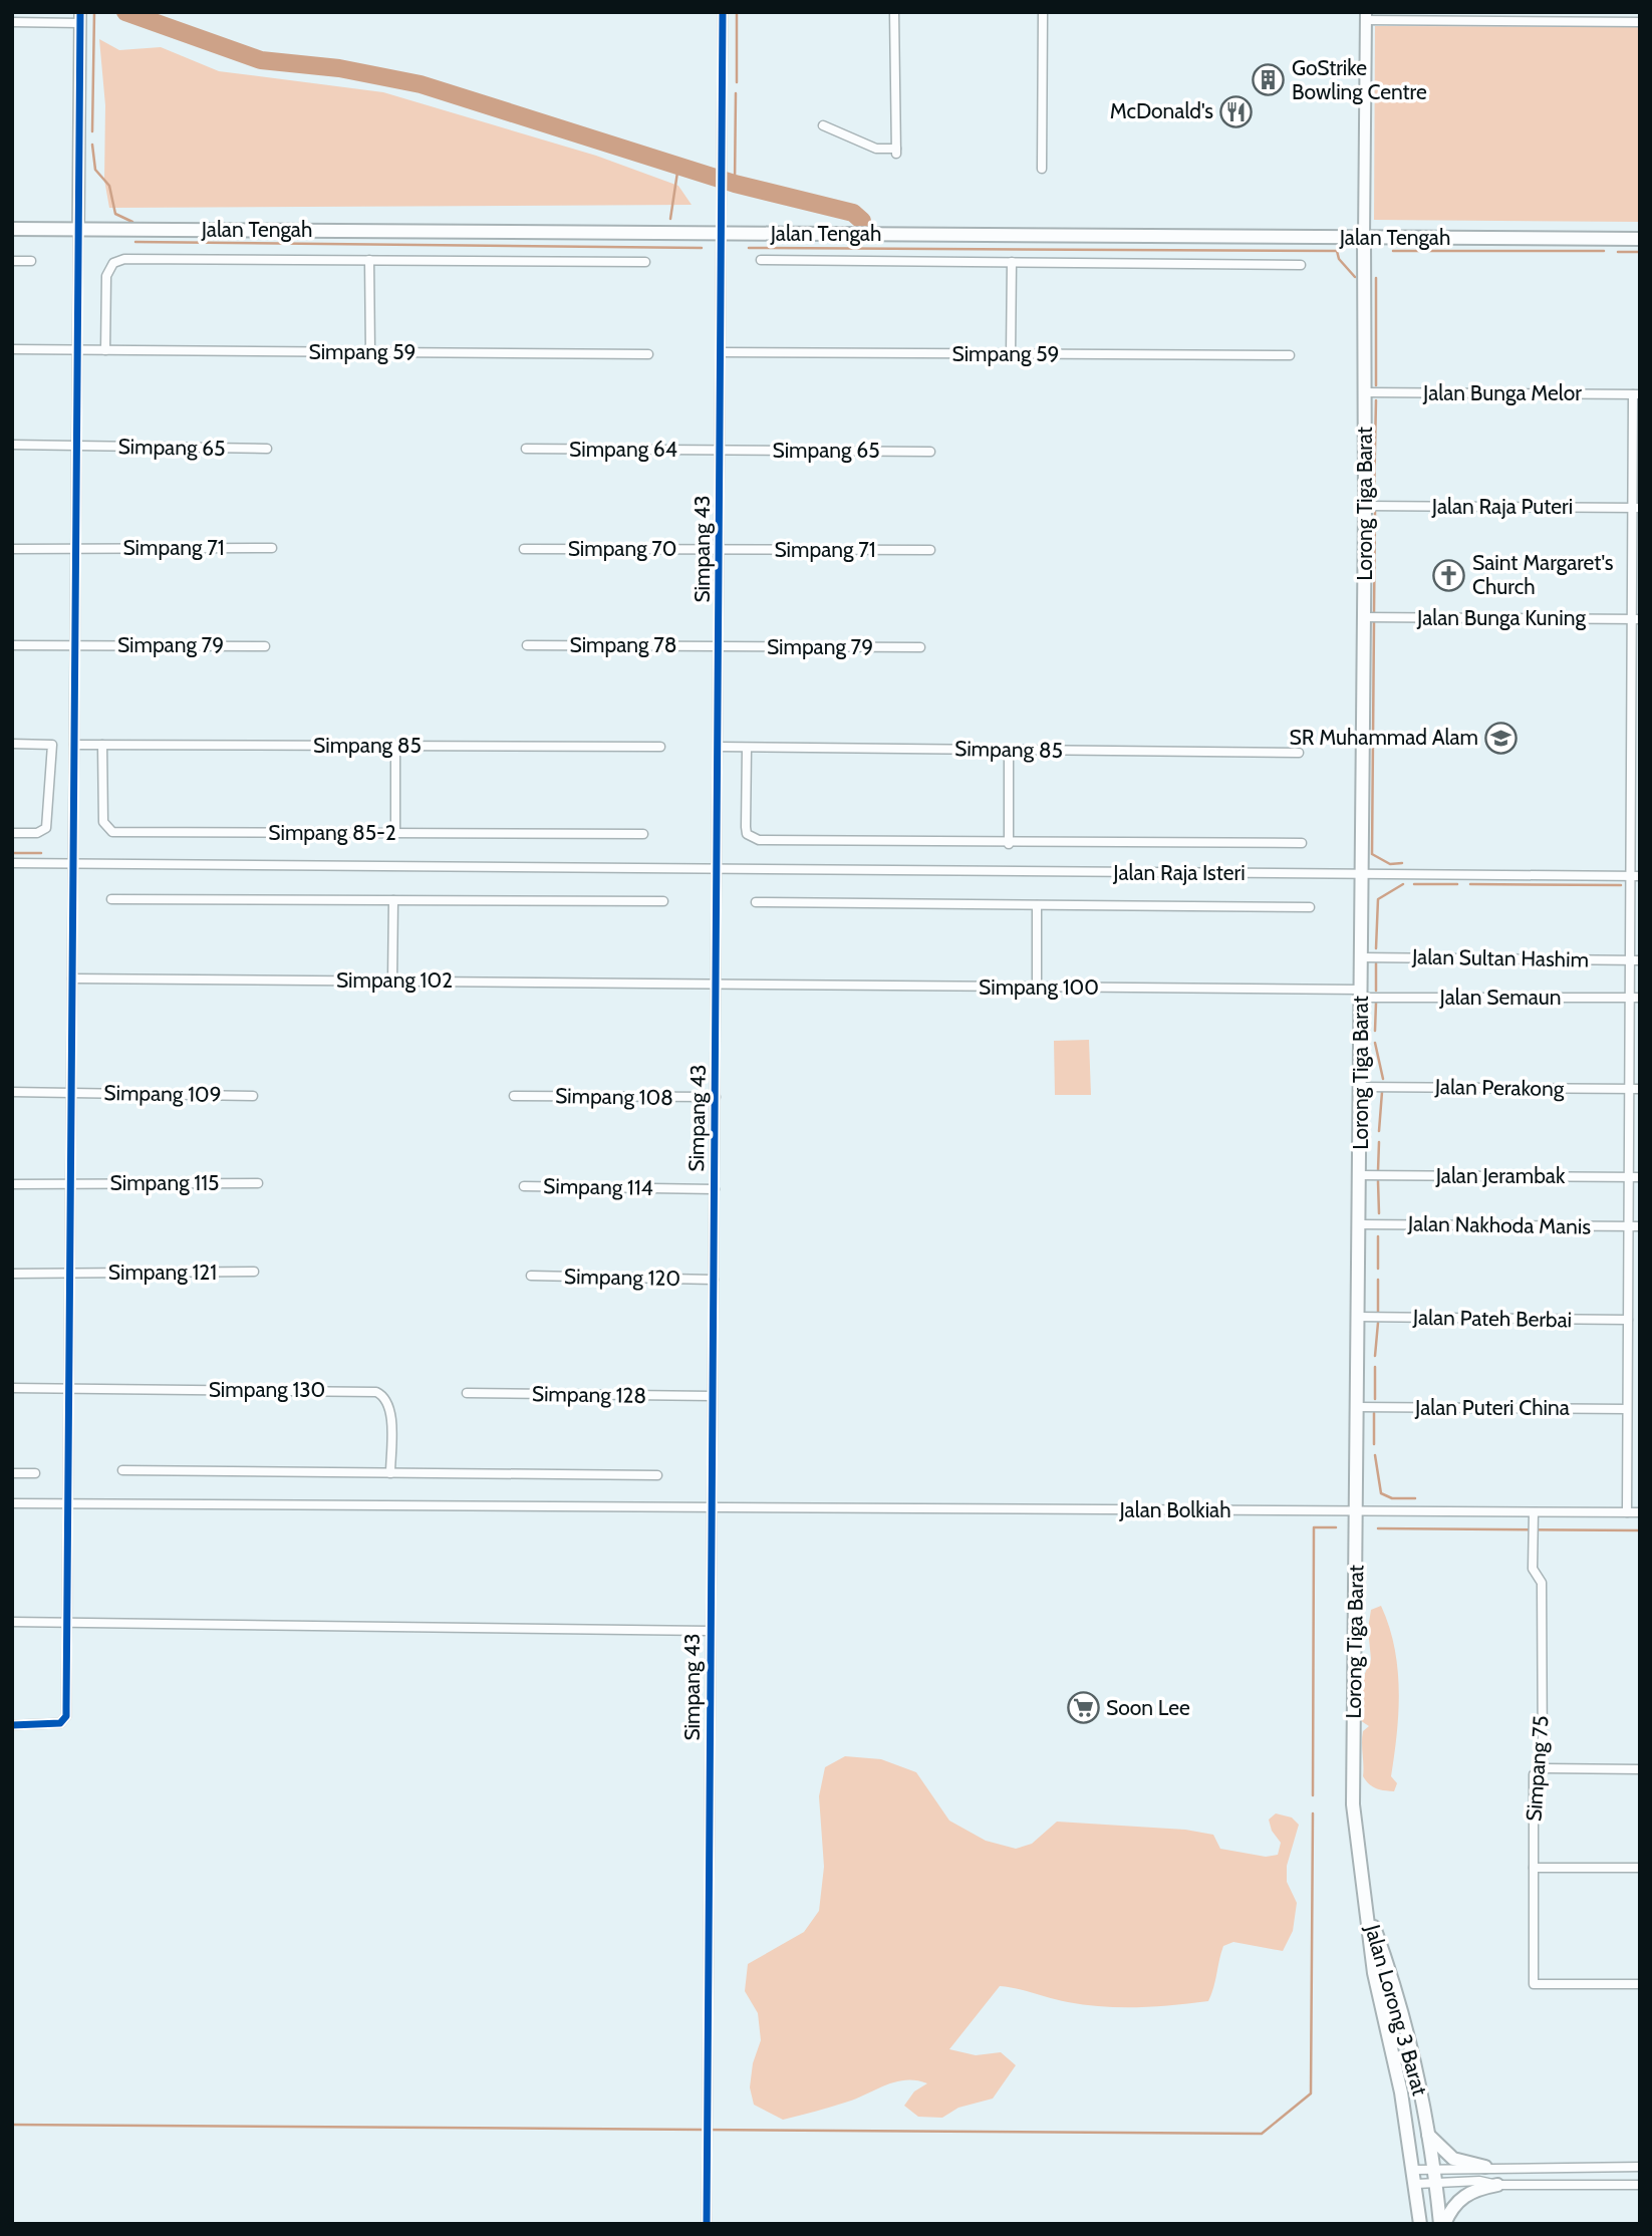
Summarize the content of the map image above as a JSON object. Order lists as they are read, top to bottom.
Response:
{
  "streets": {
    "main road": ["Jalan Tengah", "Lorong Tiga Barat", "Jalan Lorong 3 Barat"],
    "street": [
      "Simpang 59",
      "Jalan Bunga Melor",
      "Simpang 65",
      "Simpang 64",
      "Jalan Raja Puteri",
      "Simpang 71",
      "Simpang 70",
      "Simpang 43",
      "Jalan Bunga Kuning",
      "Simpang 79",
      "Simpang 78",
      "Simpang 85",
      "Simpang 85-2",
      "Jalan Raja Isteri",
      "Jalan Sultan Hashim",
      "Simpang 102",
      "Simpang 100",
      "Jalan Semaun",
      "Jalan Perakong",
      "Simpang 109",
      "Simpang 108",
      "Jalan Jerambak",
      "Simpang 115",
      "Simpang 114",
      "Jalan Nakhoda Manis",
      "Simpang 121",
      "Simpang 120",
      "Jalan Pateh Berbai",
      "Simpang 130",
      "Simpang 128",
      "Jalan Puteri China",
      "Jalan Bolkiah",
      "Simpang 75"
    ]
  },
  "crossings": [
    ["Jalan Tengah", "Lorong Tiga Barat"],
    ["Jalan Tengah", "Simpang 43"],
    ["Simpang 59", "Simpang 43"],
    ["Jalan Bunga Melor", "Lorong Tiga Barat"],
    ["Simpang 65", "Simpang 64"],
    ["Simpang 65", "Simpang 43"],
    ["Simpang 64", "Simpang 43"],
    ["Lorong Tiga Barat", "Jalan Raja Puteri"],
    ["Lorong Tiga Barat", "Jalan Bunga Kuning"],
    ["Lorong Tiga Barat", "Jalan Raja Isteri"],
    ["Lorong Tiga Barat", "Jalan Sultan Hashim"],
    ["Lorong Tiga Barat", "Simpang 100"],
    ["Lorong Tiga Barat", "Jalan Semaun"],
    ["Lorong Tiga Barat", "Jalan Perakong"],
    ["Lorong Tiga Barat", "Jalan Jerambak"],
    ["Lorong Tiga Barat", "Jalan Nakhoda Manis"],
    ["Lorong Tiga Barat", "Jalan Pateh Berbai"],
    ["Lorong Tiga Barat", "Jalan Puteri China"],
    ["Lorong Tiga Barat", "Jalan Bolkiah"],
    ["Lorong Tiga Barat", "Jalan Lorong 3 Barat"],
    ["Simpang 71", "Simpang 70"],
    ["Simpang 71", "Simpang 43"],
    ["Simpang 70", "Simpang 43"],
    ["Simpang 43", "Simpang 79"],
    ["Simpang 43", "Simpang 78"],
    ["Simpang 43", "Simpang 85"],
    ["Simpang 43", "Jalan Raja Isteri"],
    ["Simpang 43", "Simpang 102"],
    ["Simpang 43", "Simpang 100"],
    ["Simpang 43", "Simpang 108"],
    ["Simpang 43", "Simpang 114"],
    ["Simpang 43", "Simpang 120"],
    ["Simpang 43", "Simpang 128"],
    ["Simpang 43", "Jalan Bolkiah"],
    ["Simpang 79", "Simpang 78"],
    ["Simpang 85", "Simpang 85-2"],
    ["Simpang 102", "Simpang 100"],
    ["Simpang 100", "Jalan Semaun"],
    ["Jalan Bolkiah", "Simpang 75"]
  ],
  "places": {
    "building": ["GoStrike Bowling Centre"],
    "restaurant": ["McDonald's"],
    "church": ["Saint Margaret's Church"],
    "school or university": ["SR Muhammad Alam"],
    "supermarket": ["Soon Lee"]
  }
}
